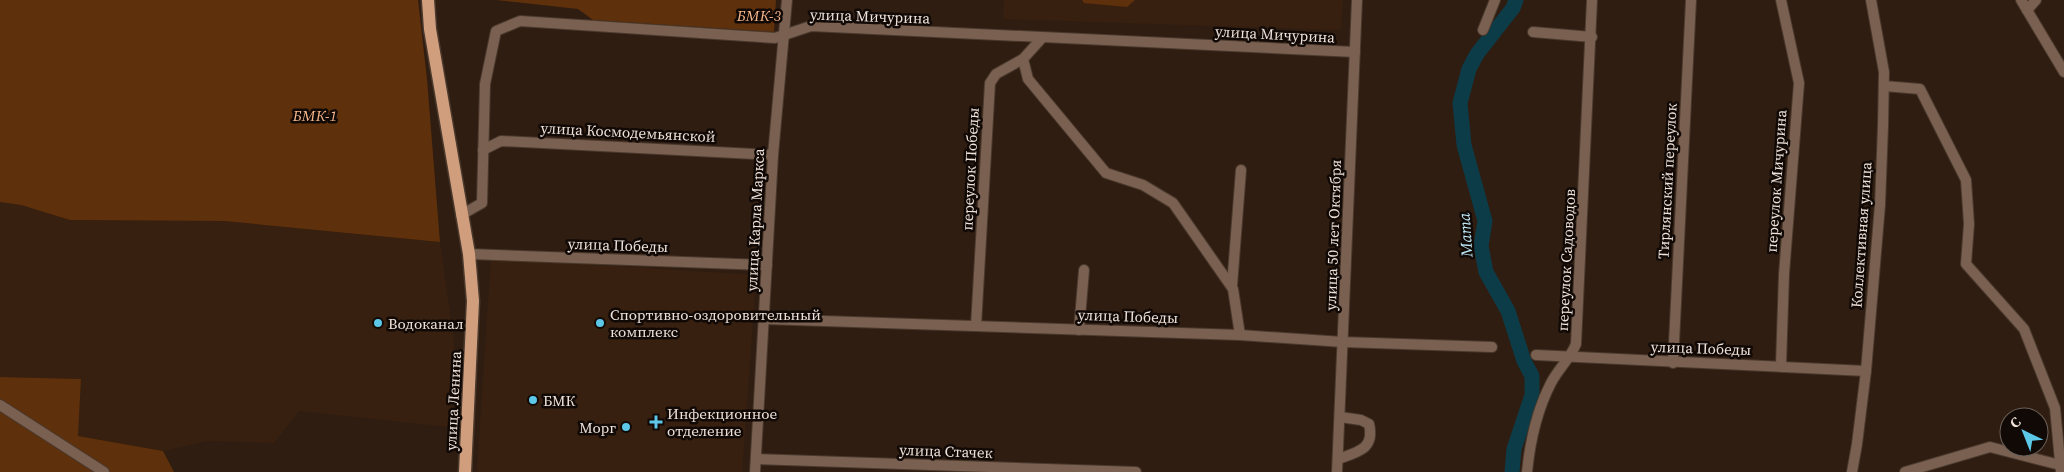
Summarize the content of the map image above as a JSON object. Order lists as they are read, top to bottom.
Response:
{
  "streets": {
    "main road": ["улица Ленина"],
    "street": [
      "улица Мичурина",
      "улица Космодемьянской",
      "переулок Победы",
      "Тирлянский переулок",
      "переулок Мичурина",
      "улица Карла Маркса",
      "улица 50 лет Октября",
      "Коллективная улица",
      "улица Победы",
      "переулок Садоводов",
      "улица Стачек"
    ]
  },
  "crossings": [
    ["улица Мичурина", "улица Космодемьянской"],
    ["улица Мичурина", "переулок Победы"],
    ["улица Мичурина", "улица Карла Маркса"],
    ["улица Мичурина", "улица 50 лет Октября"],
    ["улица Мичурина", "улица Ленина"],
    ["улица Космодемьянской", "улица Карла Маркса"],
    ["переулок Победы", "улица Победы"],
    ["Тирлянский переулок", "улица Победы"],
    ["переулок Мичурина", "улица Победы"],
    ["улица Карла Маркса", "улица Победы"],
    ["улица Карла Маркса", "улица Стачек"],
    ["улица 50 лет Октября", "улица Победы"],
    ["Коллективная улица", "улица Победы"],
    ["улица Победы", "переулок Садоводов"],
    ["улица Победы", "улица Ленина"]
  ],
  "water": ["Мата"],
  "parks": ["БМК-3", "БМК-1"],
  "places": {
    "other": [
      "Водоканал",
      "Спортивно-оздоровительный комплекс",
      "БМК",
      "Морг"
    ],
    "health": ["Инфекционное отделение"]
  },
  "north": "top left"
}
